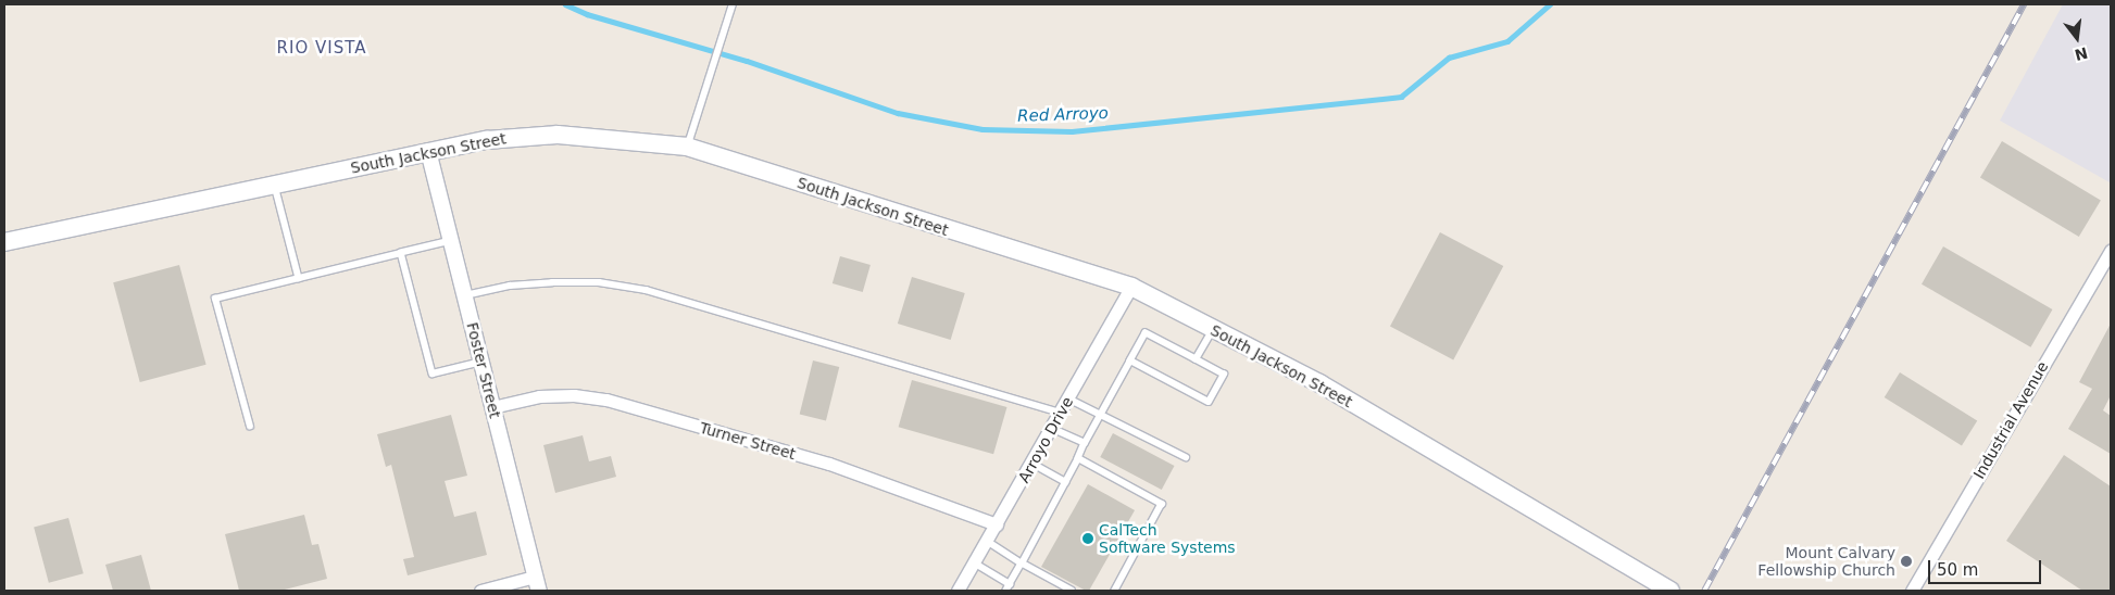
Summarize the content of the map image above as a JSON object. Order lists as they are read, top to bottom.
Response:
{
  "streets": {
    "main road": ["South Jackson Street"],
    "street": [
      "Foster Street",
      "Industrial Avenue",
      "Arroyo Drive",
      "Turner Street"
    ]
  },
  "crossings": [
    ["South Jackson Street", "Foster Street"],
    ["South Jackson Street", "Arroyo Drive"],
    ["Foster Street", "Turner Street"],
    ["Arroyo Drive", "Turner Street"]
  ],
  "districts": ["RIO VISTA"],
  "water": ["Red Arroyo"],
  "places": ["CalTech Software Systems", "Mount Calvary Fellowship Church"],
  "scale_bar": "50 m",
  "north": "bottom"
}
